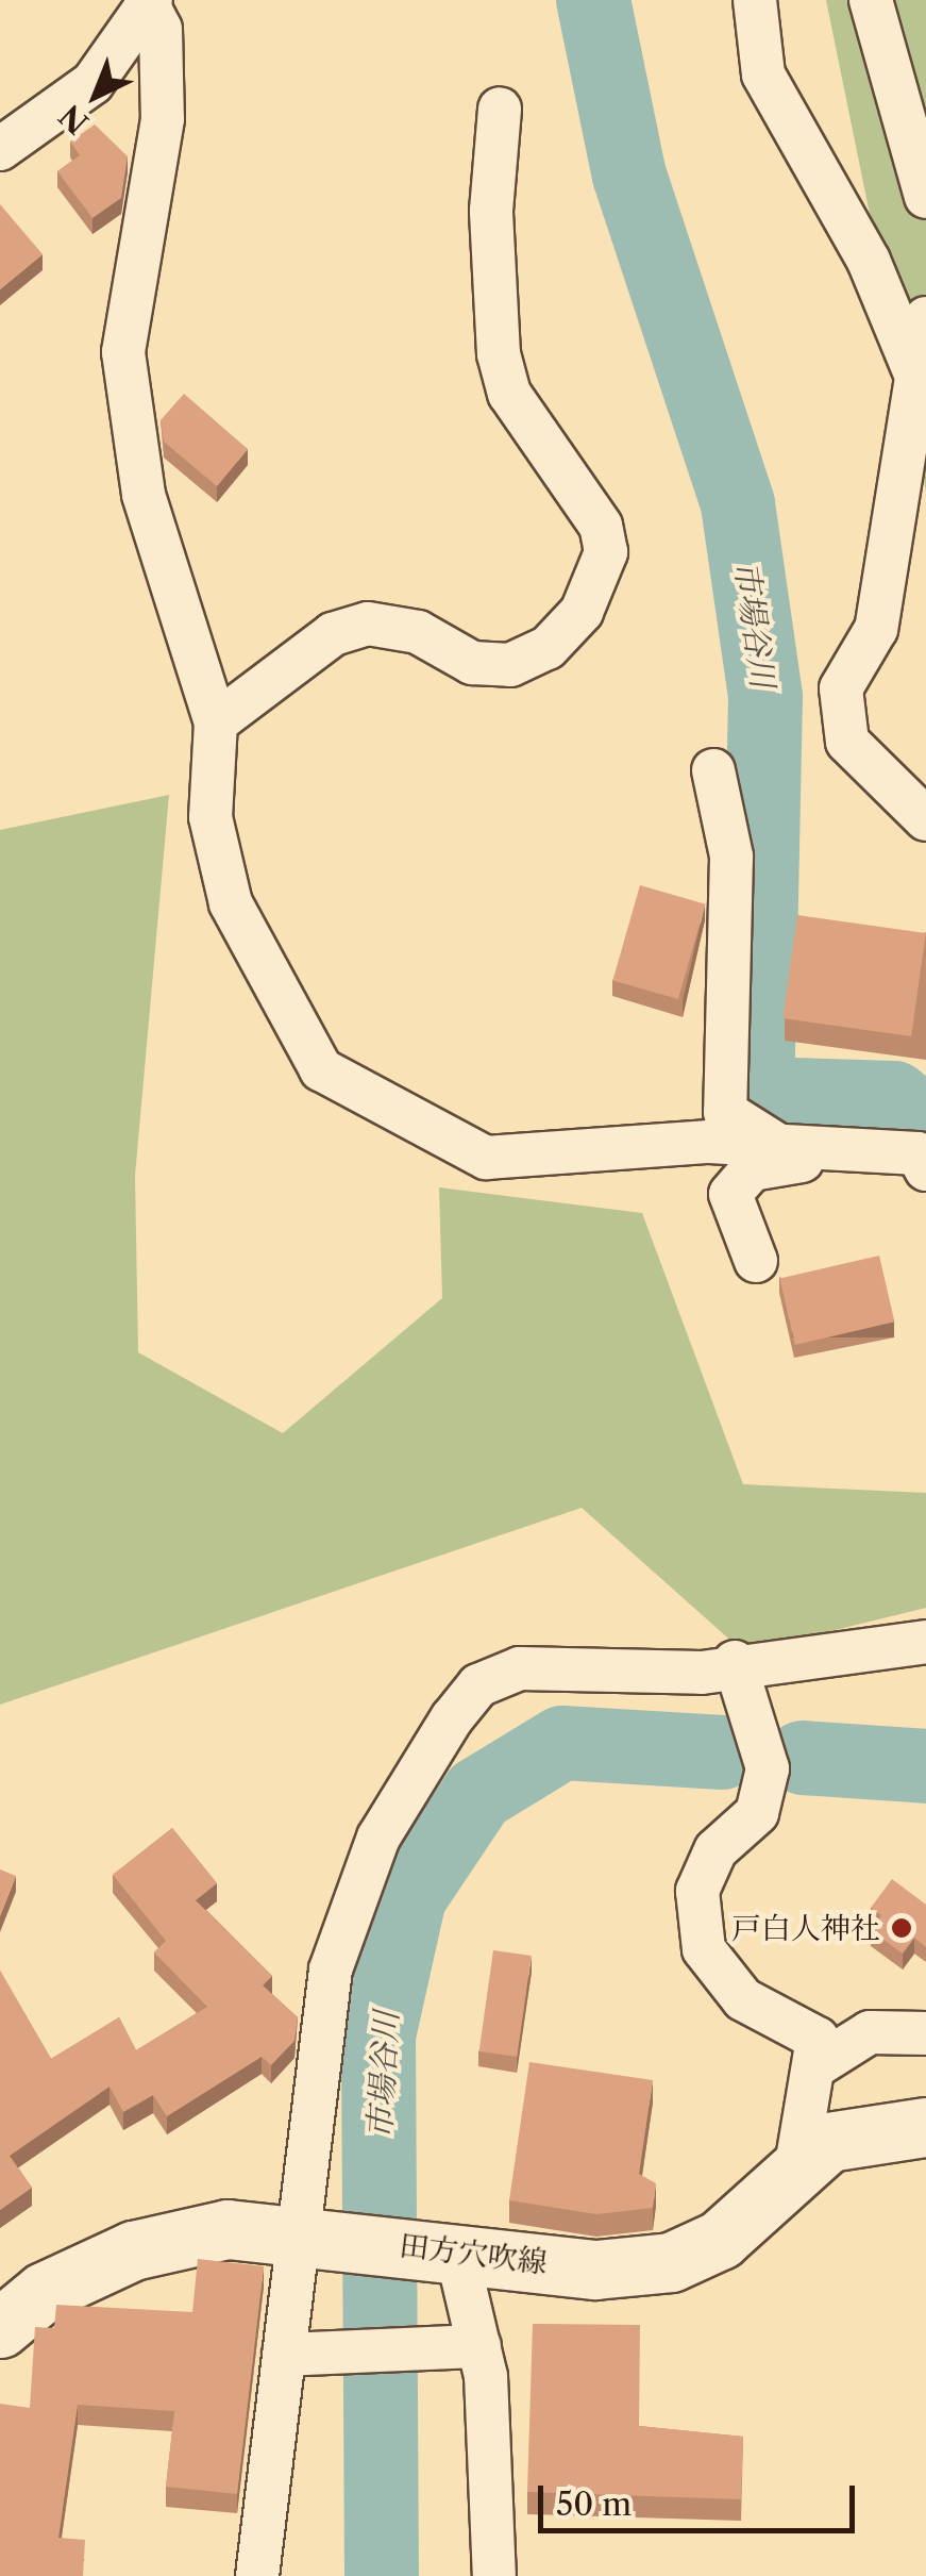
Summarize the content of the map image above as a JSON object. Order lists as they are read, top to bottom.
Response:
{
  "streets": {
    "main road": ["田方穴吹線"]
  },
  "water": ["市場谷川"],
  "places": ["戸白人神社"],
  "scale_bar": "50 m",
  "north": "bottom left"
}
